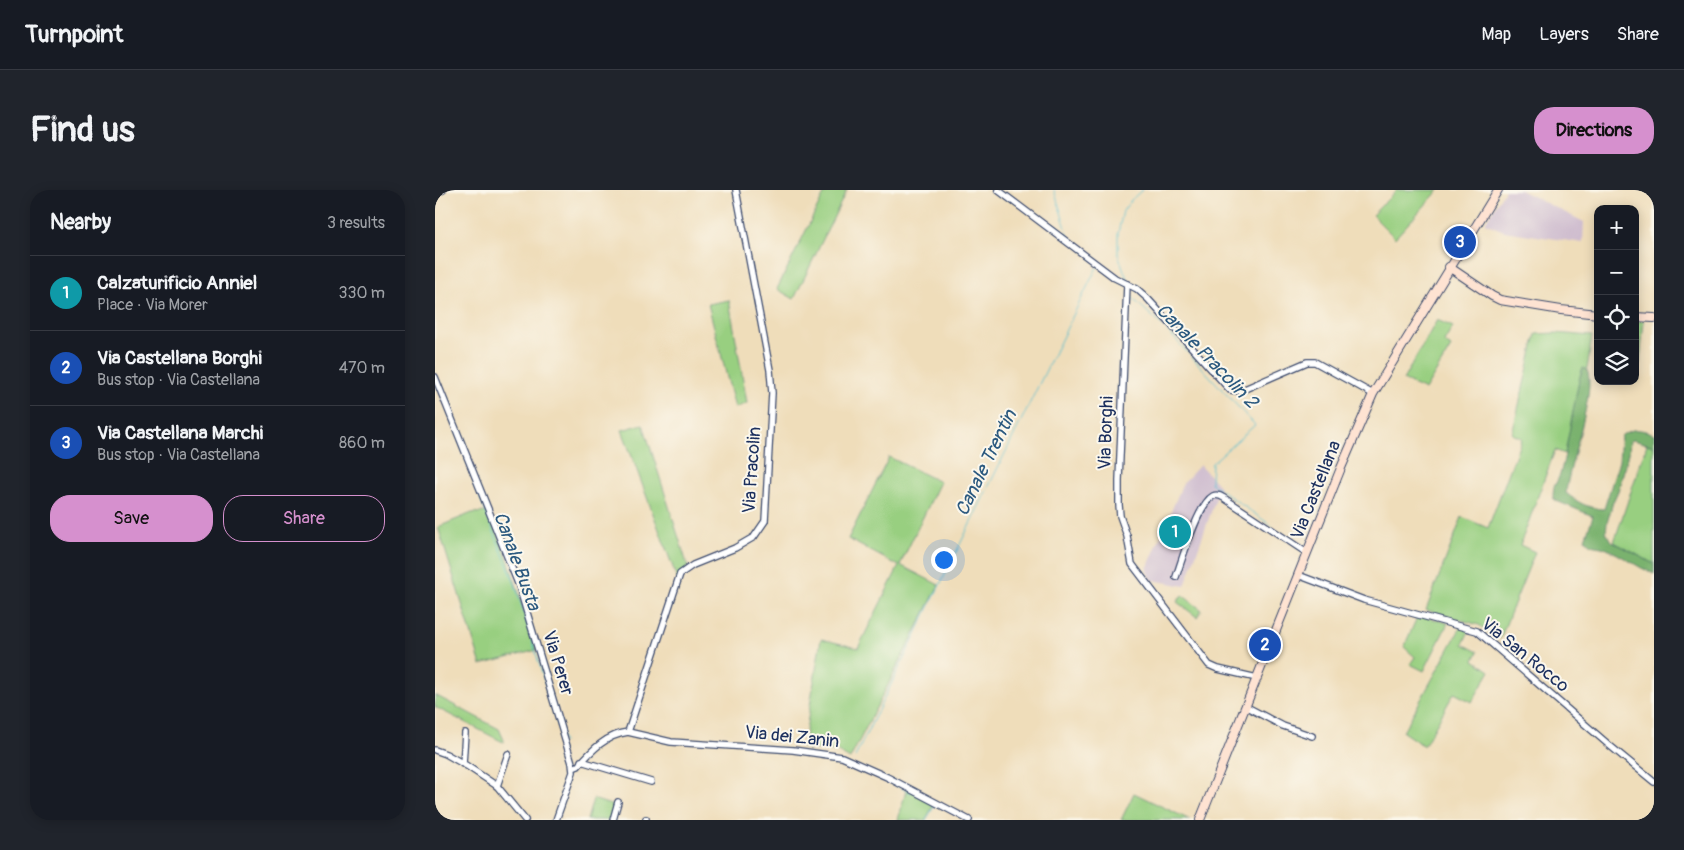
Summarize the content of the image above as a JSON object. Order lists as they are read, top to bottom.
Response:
{
  "streets": {
    "main road": ["Via Castellana"],
    "street": [
      "Via Borghi",
      "Via Pracolin",
      "Via San Rocco",
      "Via Perer",
      "Via dei Zanin"
    ]
  },
  "crossings": [
    ["Via Borghi", "Via Castellana"],
    ["Via Pracolin", "Via dei Zanin"],
    ["Via Castellana", "Via San Rocco"]
  ],
  "water": ["Canale Pracolin 2", "Canale Trentin", "Canale Busta"],
  "page": {
    "header": "Turnpoint",
    "nav": ["Map", "Layers", "Share"],
    "buttons": [
      "Directions",
      ["Save", "Share"]
    ],
    "title": "Find us",
    "heading": ["Nearby", "3 results"],
    "map_buttons": ["+", "−"],
    "pins": ["3", "1", "2"],
    "list": [
      {
        "mark": "1",
        "name": "Calzaturificio Anniel",
        "note": "Place · Via Morer",
        "value": "330 m"
      },
      {
        "mark": "2",
        "name": "Via Castellana Borghi",
        "note": "Bus stop · Via Castellana",
        "value": "470 m"
      },
      {
        "mark": "3",
        "name": "Via Castellana Marchi",
        "note": "Bus stop · Via Castellana",
        "value": "860 m"
      }
    ]
  }
}
